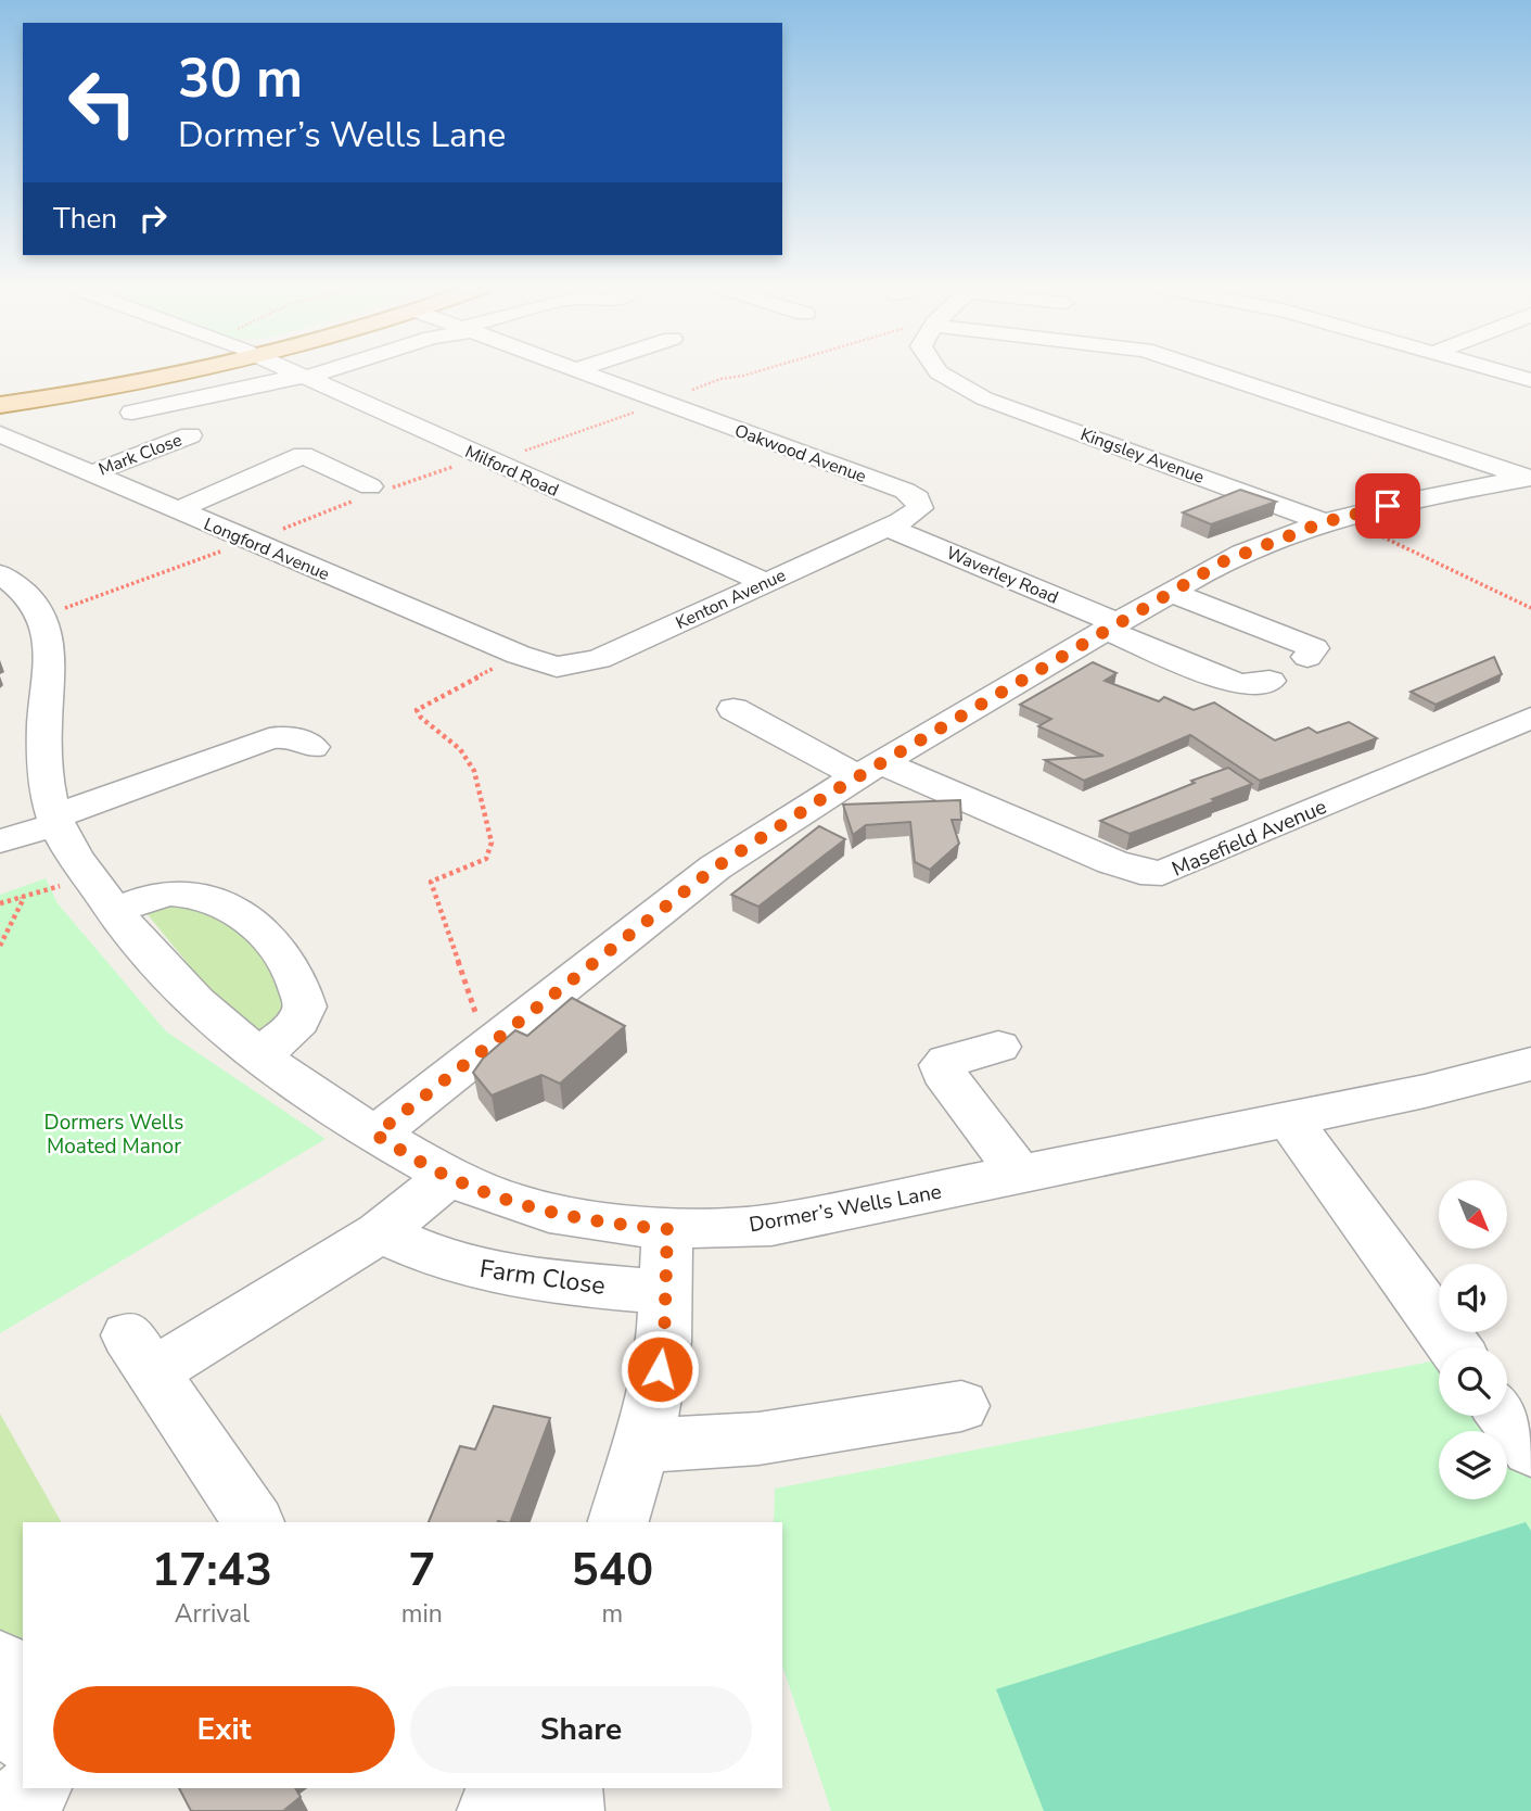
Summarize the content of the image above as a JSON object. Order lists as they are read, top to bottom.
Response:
{
  "streets": {
    "street": [
      "Oakwood Avenue",
      "Mark Close",
      "Kingsley Avenue",
      "Milford Road",
      "Longford Avenue",
      "Waverley Road",
      "Kenton Avenue",
      "Masefield Avenue",
      "Dormer’s Wells Lane",
      "Farm Close"
    ]
  },
  "crossings": [
    ["Oakwood Avenue", "Kenton Avenue"],
    ["Mark Close", "Longford Avenue"],
    ["Milford Road", "Kenton Avenue"],
    ["Longford Avenue", "Kenton Avenue"],
    ["Waverley Road", "Kenton Avenue"]
  ],
  "parks": ["Dormers Wells Moated Manor"],
  "north": "bottom right",
  "page": {
    "turn": ["30 m", "Dormer’s Wells Lane"],
    "then": "Then",
    "eta": [
      "17:43",
      "Arrival",
      "7",
      "min",
      "540",
      "m"
    ],
    "buttons": ["Exit", "Share"]
  }
}
